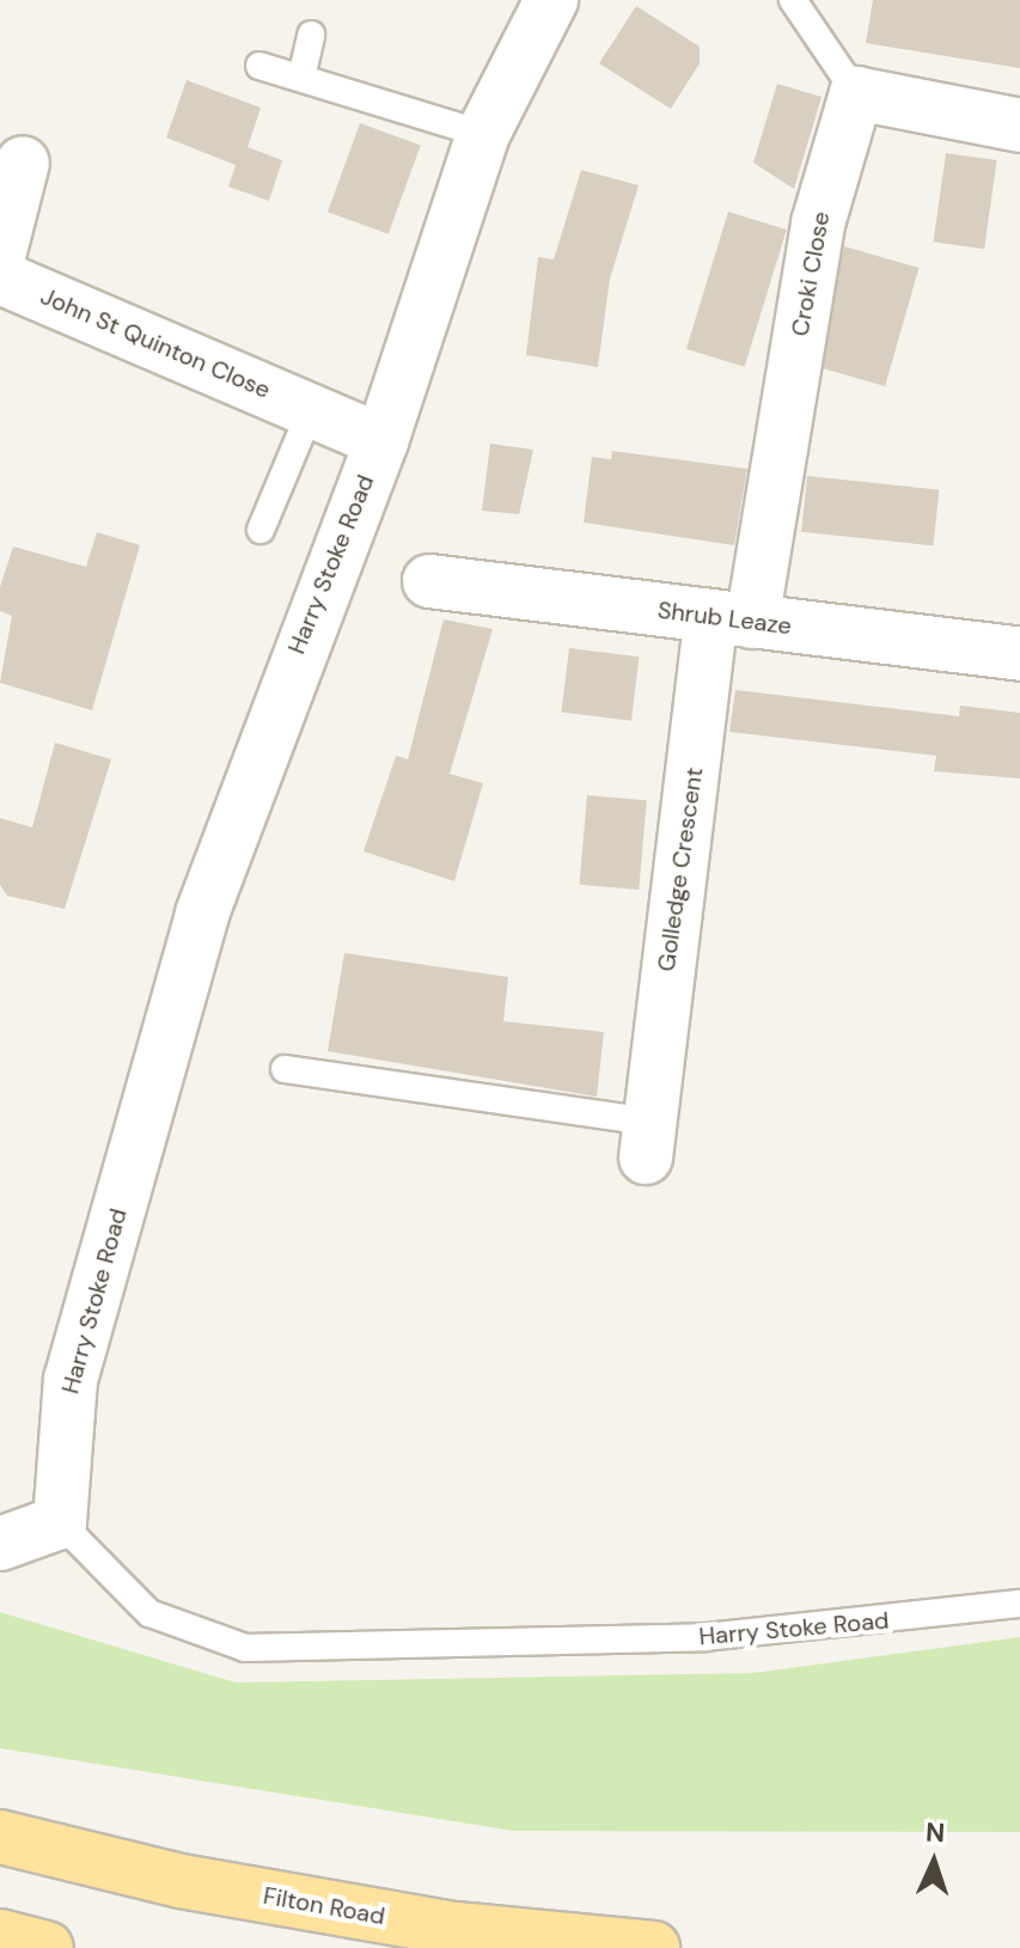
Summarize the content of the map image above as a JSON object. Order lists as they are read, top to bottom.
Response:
{
  "streets": {
    "main road": ["Filton Road"],
    "street": [
      "Croki Close",
      "John St Quinton Close",
      "Harry Stoke Road",
      "Shrub Leaze",
      "Golledge Crescent"
    ]
  },
  "crossings": [
    ["Croki Close", "Shrub Leaze"],
    ["Croki Close", "Golledge Crescent"],
    ["John St Quinton Close", "Harry Stoke Road"],
    ["Shrub Leaze", "Golledge Crescent"]
  ],
  "north": "top"
}
